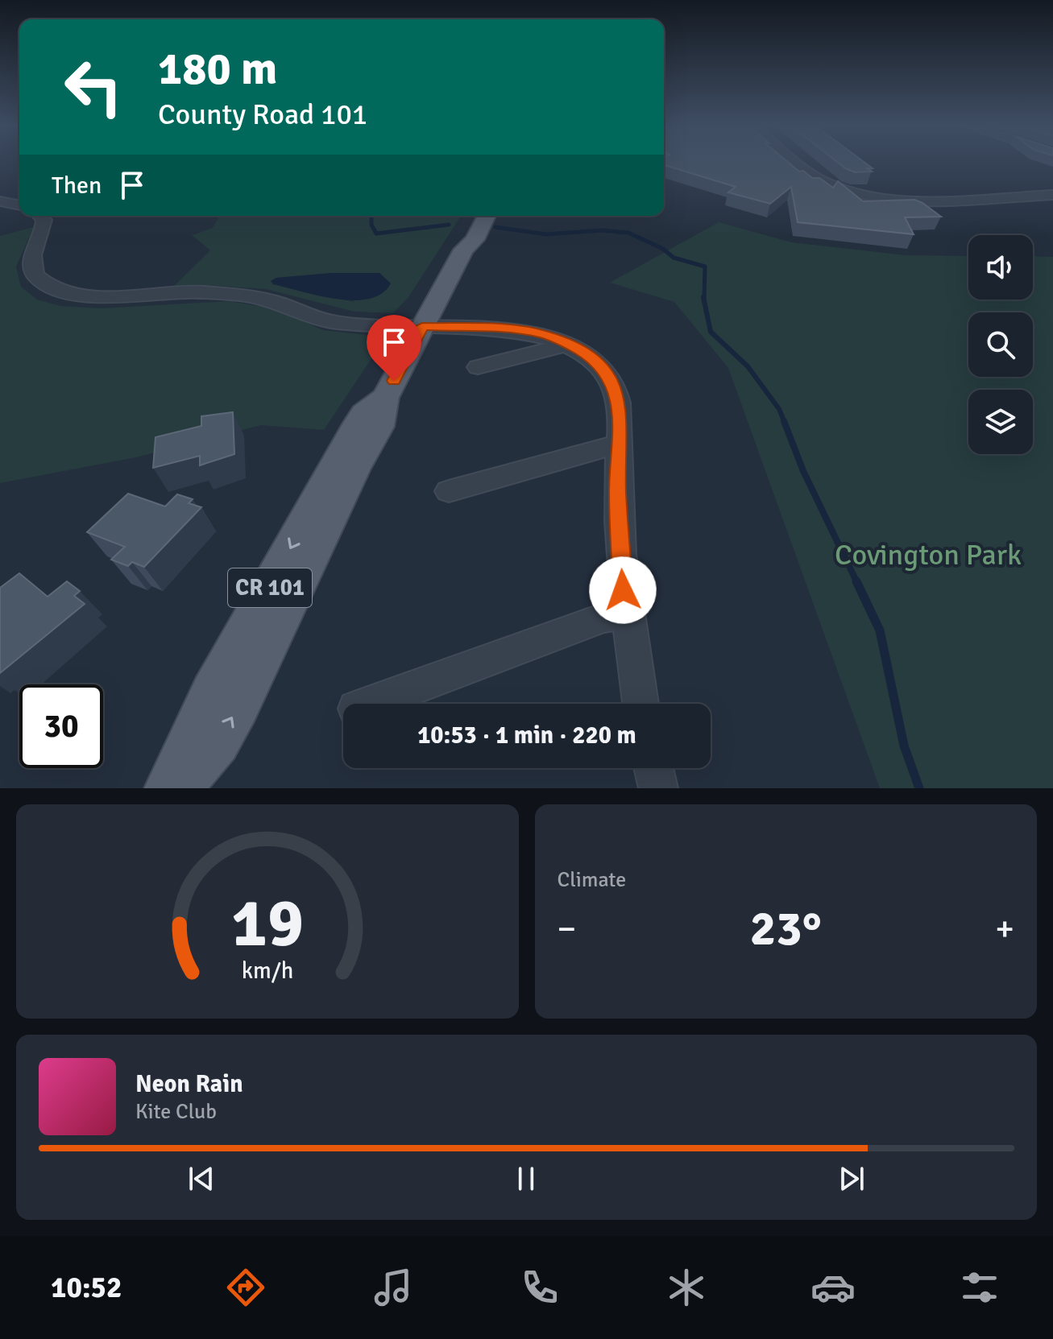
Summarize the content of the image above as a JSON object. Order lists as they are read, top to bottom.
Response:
{
  "streets": {
    "main road": ["CR 101"]
  },
  "parks": ["Covington Park"],
  "page": {
    "turn": ["180 m", "County Road 101"],
    "then": "Then",
    "limit": "30",
    "trip": "10:53 · 1 min · 220 m",
    "tile": "Climate",
    "heat": ["−", "23°", "+"],
    "song": ["Neon Rain", "Kite Club"],
    "tabs": "10:52",
    "gauge": ["19", "km/h"]
  }
}
